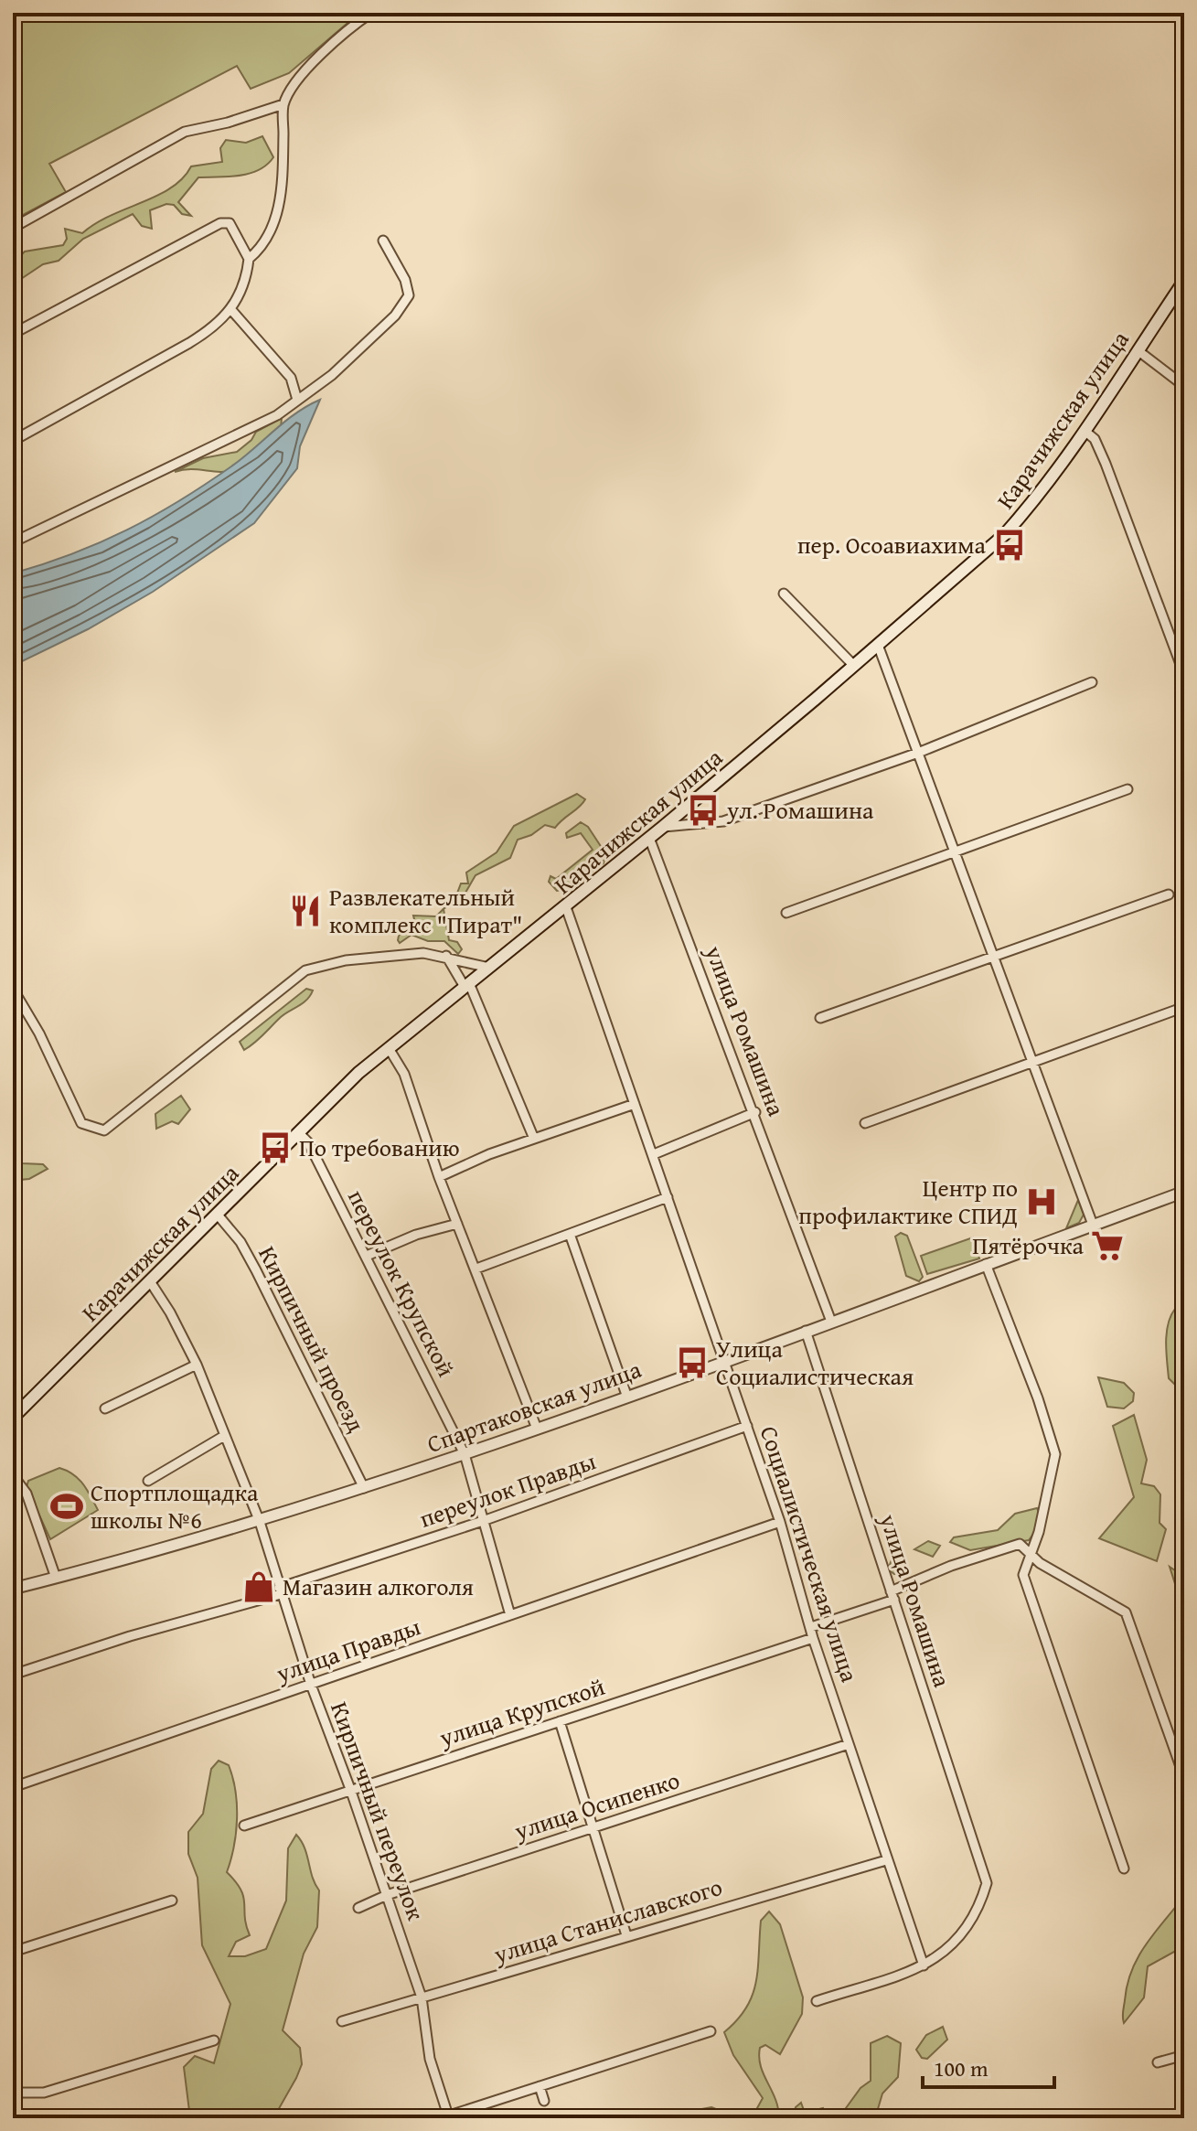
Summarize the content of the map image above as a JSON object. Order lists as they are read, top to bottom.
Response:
{
  "streets": {
    "main road": ["Карачижская улица"],
    "street": [
      "улица Ромашина",
      "переулок Крупской",
      "Кирпичный проезд",
      "Спартаковская улица",
      "переулок Правды",
      "Социалистическая улица",
      "улица Правды",
      "улица Крупской",
      "улица Осипенко",
      "Кирпичный переулок",
      "улица Станиславского"
    ]
  },
  "crossings": [
    ["Карачижская улица", "улица Ромашина"],
    ["Карачижская улица", "переулок Крупской"],
    ["Карачижская улица", "Кирпичный проезд"],
    ["Карачижская улица", "Социалистическая улица"],
    ["Карачижская улица", "Кирпичный переулок"],
    ["улица Ромашина", "Спартаковская улица"],
    ["улица Ромашина", "Социалистическая улица"],
    ["переулок Крупской", "Спартаковская улица"],
    ["переулок Крупской", "переулок Правды"],
    ["переулок Крупской", "улица Правды"],
    ["Кирпичный проезд", "Спартаковская улица"],
    ["Спартаковская улица", "Социалистическая улица"],
    ["Спартаковская улица", "Кирпичный переулок"],
    ["переулок Правды", "Социалистическая улица"],
    ["переулок Правды", "Кирпичный переулок"],
    ["Социалистическая улица", "улица Правды"],
    ["Социалистическая улица", "улица Крупской"],
    ["Социалистическая улица", "улица Осипенко"],
    ["Социалистическая улица", "улица Станиславского"],
    ["улица Правды", "Кирпичный переулок"],
    ["улица Крупской", "Кирпичный переулок"],
    ["улица Осипенко", "Кирпичный переулок"],
    ["Кирпичный переулок", "улица Станиславского"]
  ],
  "places": {
    "bus stop": [
      "пер. Осоавиахима",
      "ул. Ромашина",
      "По требованию",
      "Улица Социалистическая"
    ],
    "restaurant": ["Развлекательный комплекс \"Пират\""],
    "hospital": ["Центр по профилактике СПИД"],
    "supermarket": ["Пятёрочка"],
    "sports": ["Спортплощадка школы №6"],
    "shop": ["Магазин алкоголя"]
  },
  "scale_bar": "100 m"
}
